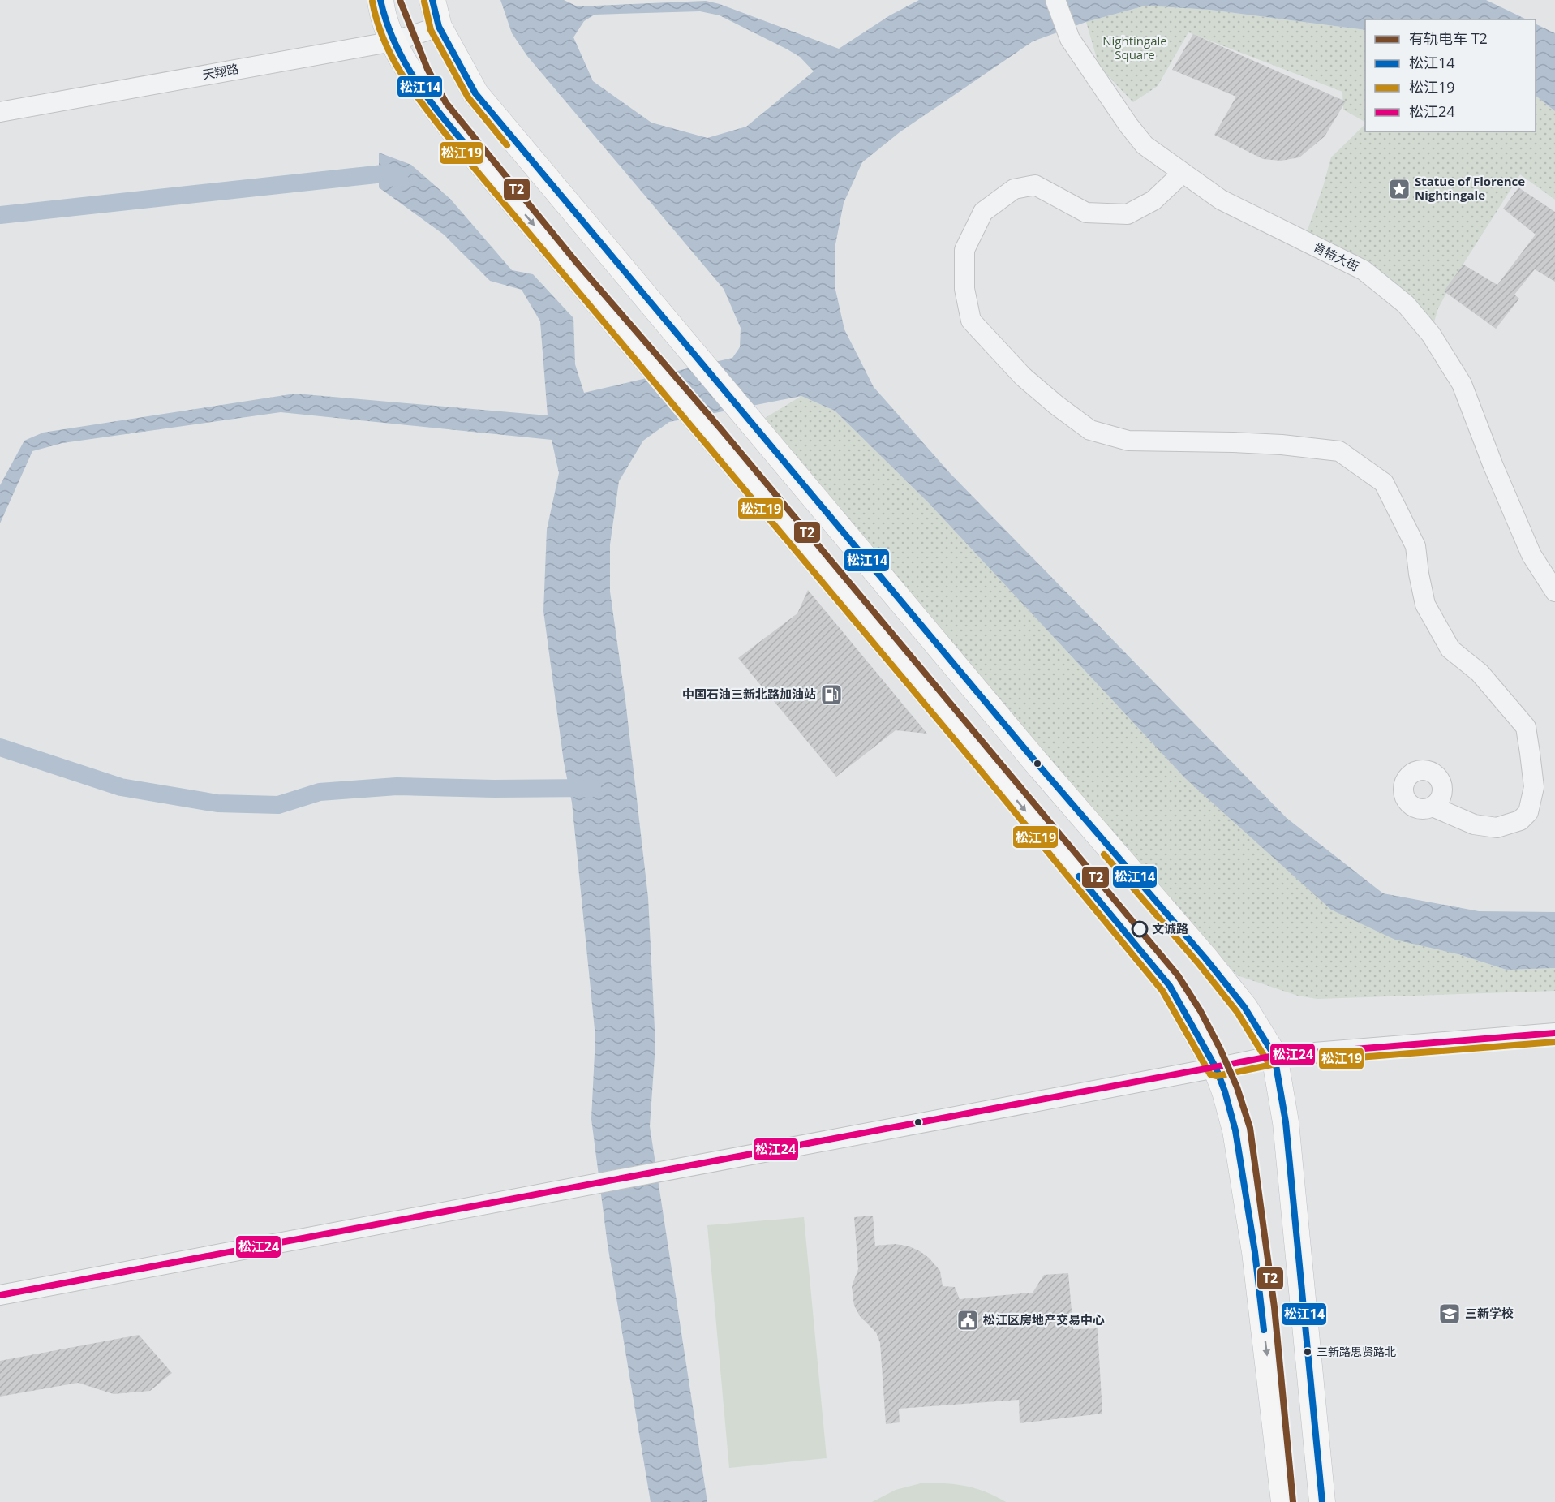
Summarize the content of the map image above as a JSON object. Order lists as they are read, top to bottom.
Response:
{
  "streets": {
    "street": ["天翔路", "肯特大街"]
  },
  "parks": ["Nightingale Square"],
  "places": {
    "place": ["Statue of Florence Nightingale"],
    "fuel station": ["中国石油三新北路加油站"],
    "other": ["文诚路", "三新路思贤路北"],
    "school or university": ["三新学校"],
    "public building": ["松江区房地产交易中心"]
  },
  "lines": [
    "tram line T2",
    "transit line 松江14",
    "transit line 松江19",
    "transit line 松江24"
  ],
  "legend": [
    "有轨电车 T2",
    "松江14",
    "松江19",
    "松江24"
  ]
}
